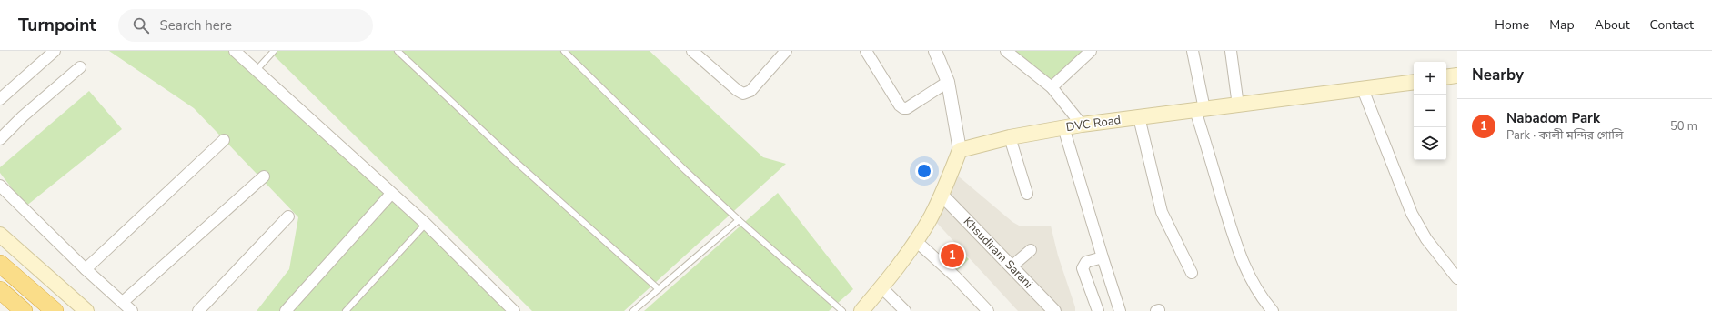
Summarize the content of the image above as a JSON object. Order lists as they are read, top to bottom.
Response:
{
  "streets": {
    "main road": ["DVC Road"],
    "street": ["Khsudiram Sarani"]
  },
  "page": {
    "header": "Turnpoint",
    "search": "Search here",
    "nav": [
      "Home",
      "Map",
      "About",
      "Contact"
    ],
    "heading": "Nearby",
    "map_buttons": ["+", "−"],
    "list": [
      {
        "mark": "1",
        "name": "Nabadom Park",
        "note": "Park · কালী মন্দির গোলি",
        "value": "50 m"
      }
    ],
    "pins": "1"
  }
}
